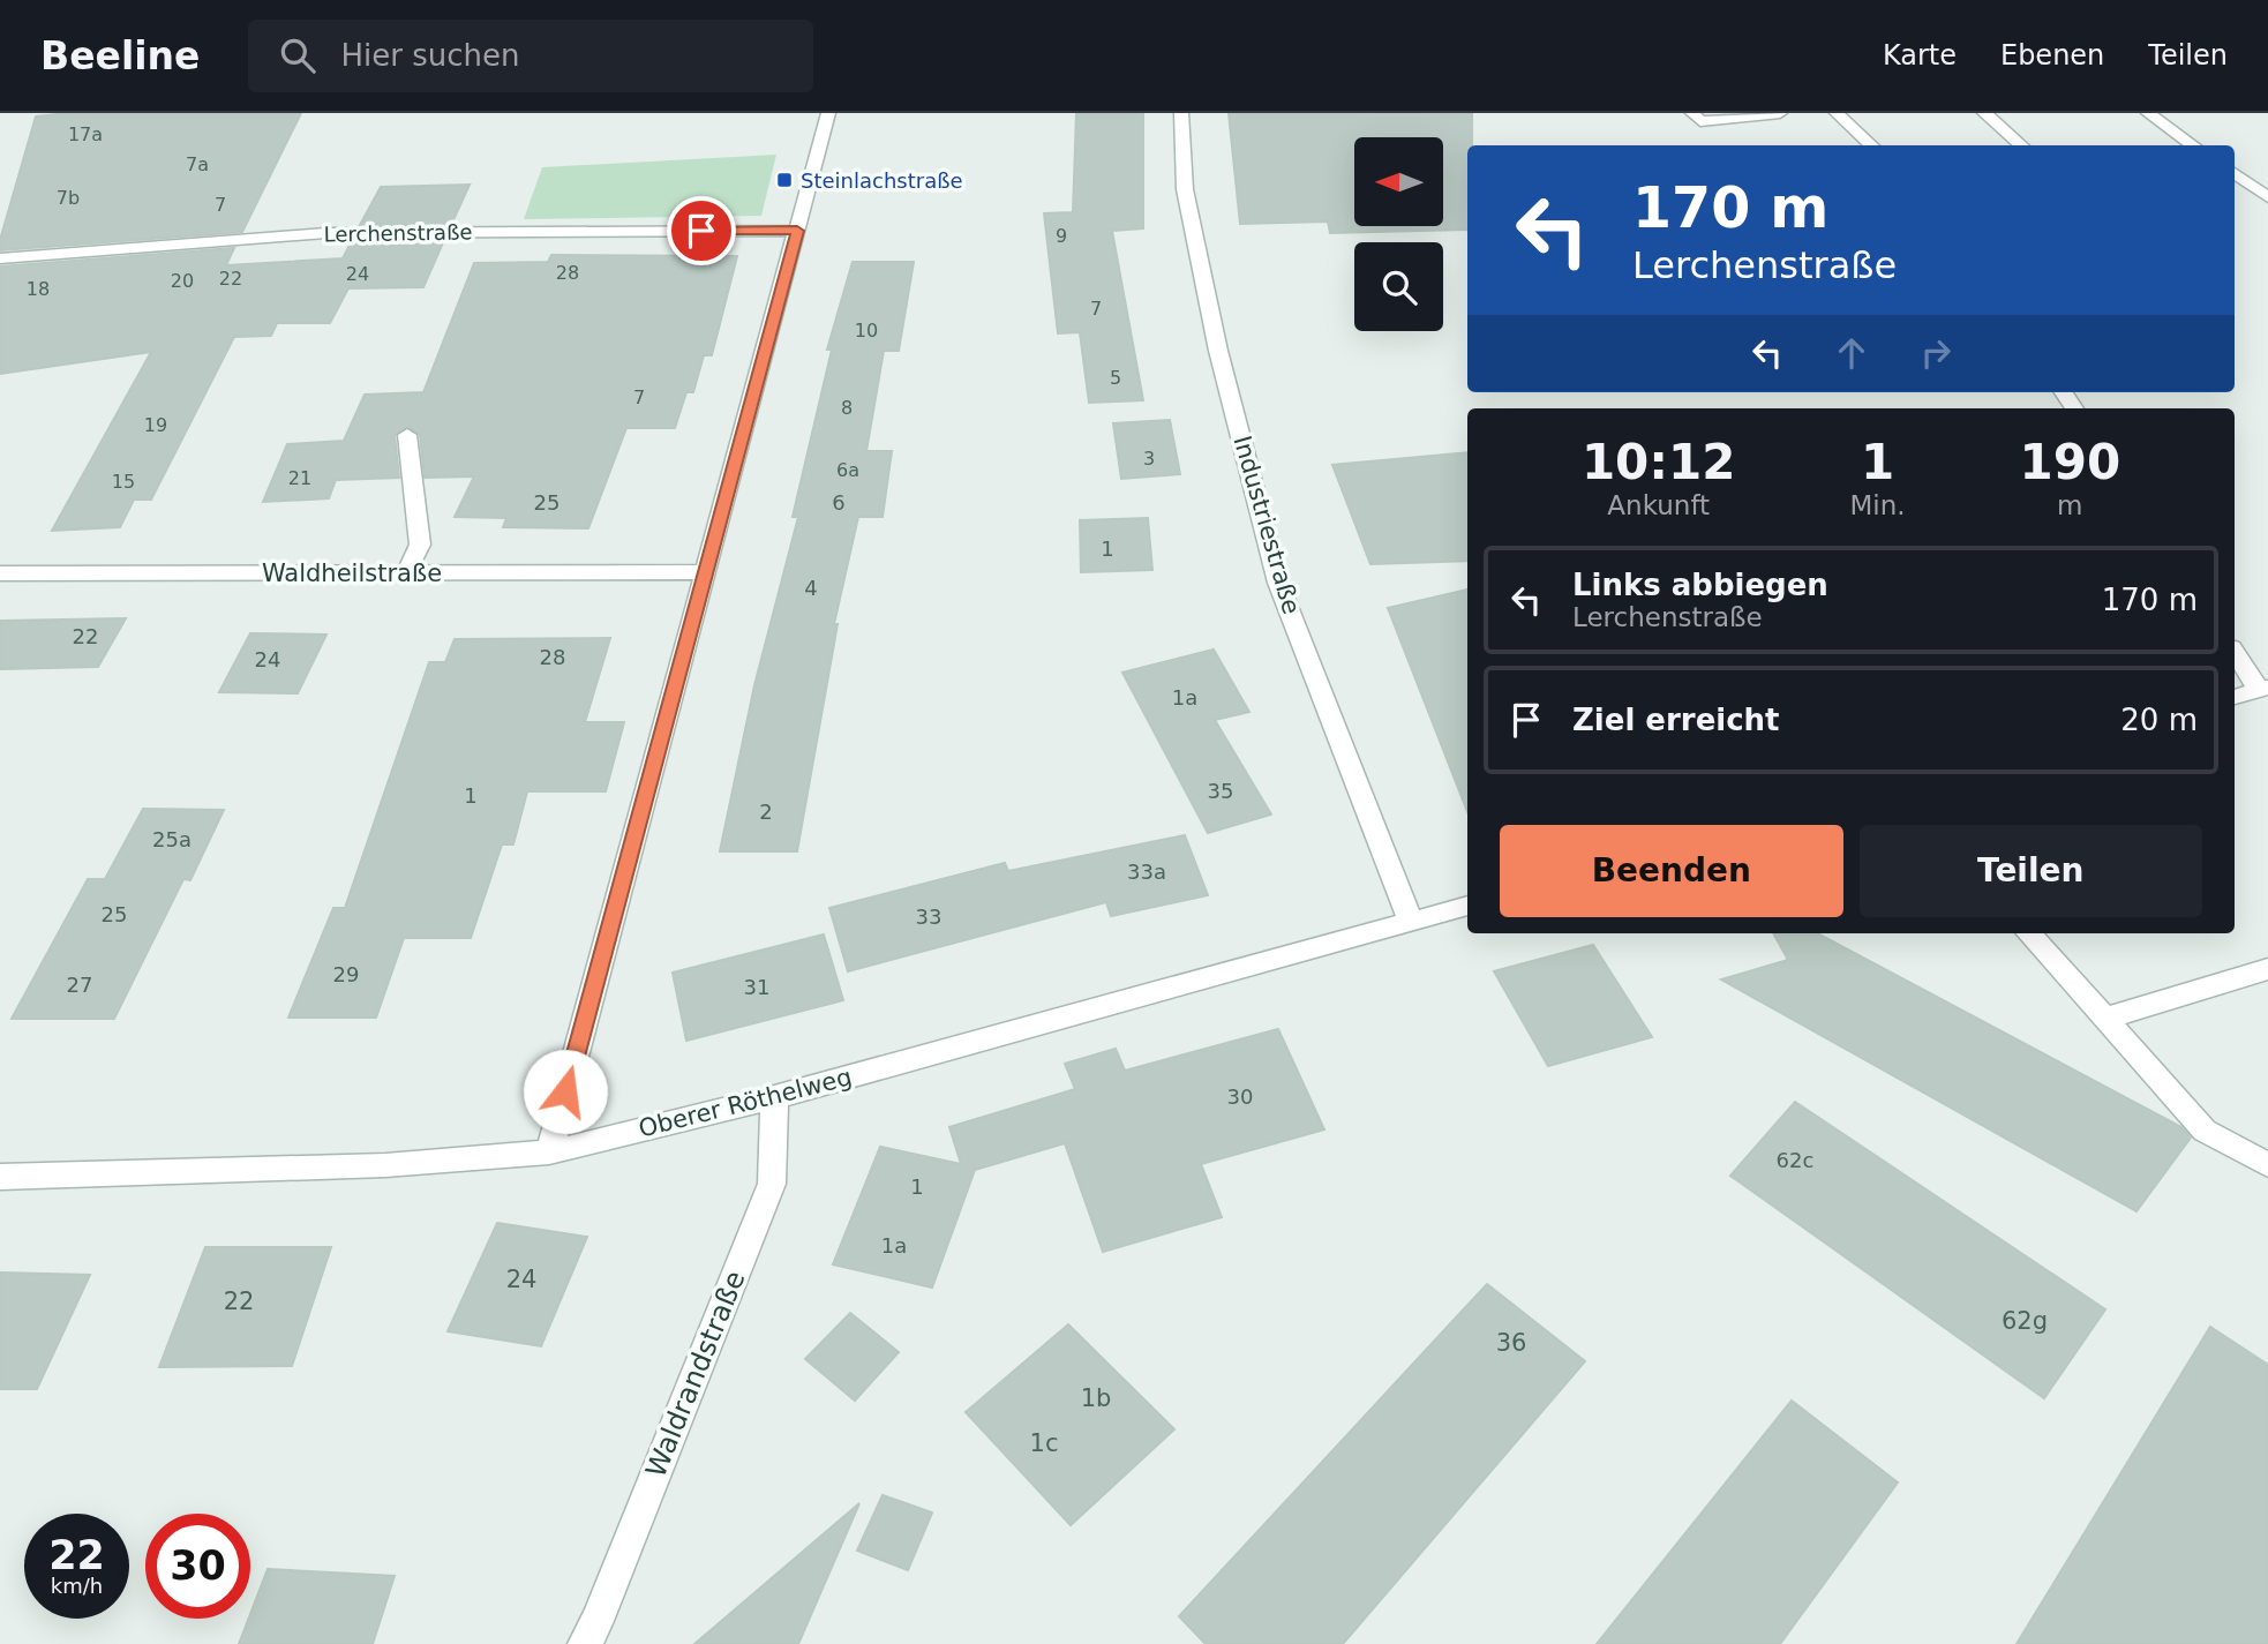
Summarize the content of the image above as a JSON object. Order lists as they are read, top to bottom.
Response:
{
  "streets": {
    "street": [
      "Lerchenstraße",
      "Industriestraße",
      "Waldheilstraße",
      "Oberer Röthelweg",
      "Waldrandstraße"
    ]
  },
  "crossings": [
    ["Industriestraße", "Oberer Röthelweg"],
    ["Oberer Röthelweg", "Waldrandstraße"]
  ],
  "places": {
    "transit": ["Steinlachstraße"]
  },
  "house_numbers": [
    "17a",
    "7a",
    "7b",
    "7",
    "9",
    "28",
    "24",
    "22",
    "20",
    "18",
    "7",
    "10",
    "5",
    "7",
    "8",
    "19",
    "3",
    "6a",
    "21",
    "15",
    "25",
    "6",
    "1",
    "4",
    "22",
    "28",
    "24",
    "1a",
    "35",
    "1",
    "2",
    "25a",
    "33a",
    "25",
    "33",
    "29",
    "27",
    "31",
    "30",
    "62c",
    "1",
    "1a",
    "24",
    "22",
    "62g",
    "36",
    "1b",
    "1c"
  ],
  "north": "left",
  "page": {
    "header": "Beeline",
    "search": "Hier suchen",
    "nav": ["Karte", "Ebenen", "Teilen"],
    "turn": ["170 m", "Lerchenstraße"],
    "eta": [
      "10:12",
      "Ankunft",
      "1",
      "Min.",
      "190",
      "m"
    ],
    "list": [
      {
        "name": "Links abbiegen",
        "note": "Lerchenstraße",
        "value": "170 m"
      },
      {
        "name": "Ziel erreicht",
        "value": "20 m"
      }
    ],
    "buttons": ["Beenden", "Teilen"],
    "speed": "22 km/h",
    "limit": "30"
  }
}
